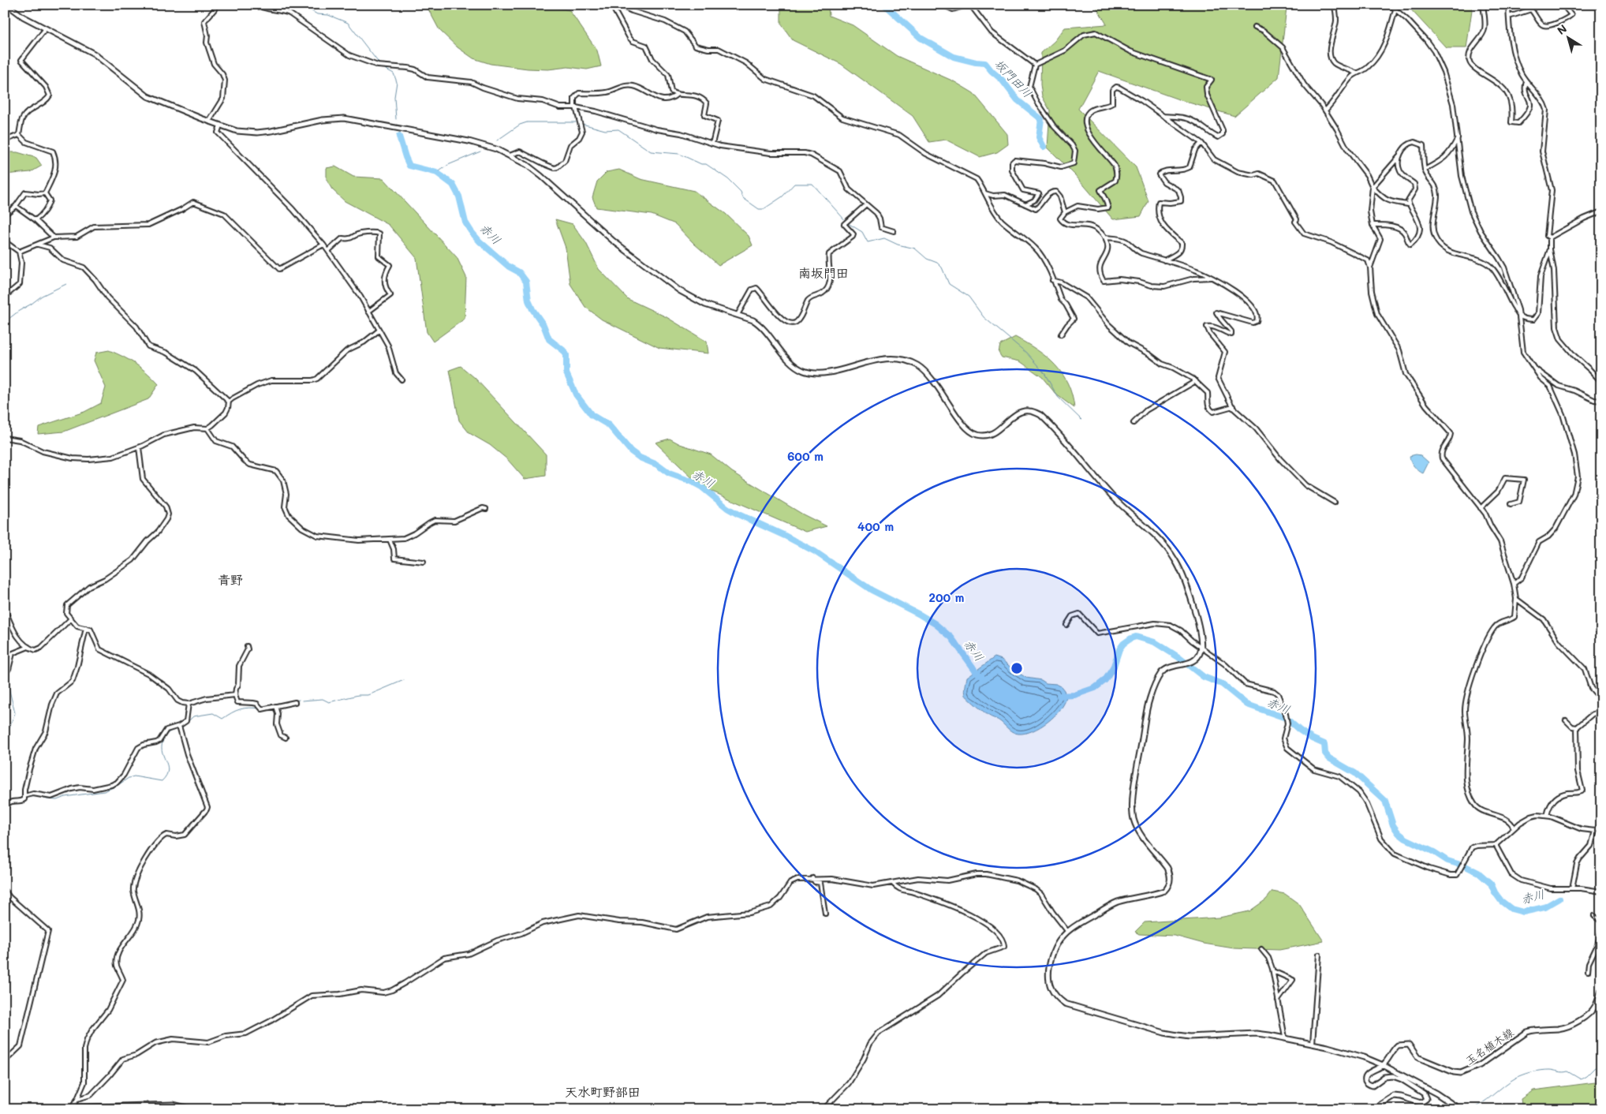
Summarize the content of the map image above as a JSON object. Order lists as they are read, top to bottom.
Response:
{
  "streets": {
    "street": ["玉名植木線"]
  },
  "districts": ["南坂門田", "青野", "天水町野部田"],
  "water": ["坂門田川", "赤川"],
  "north": "top left",
  "rings": ["600 m", "400 m", "200 m"]
}
